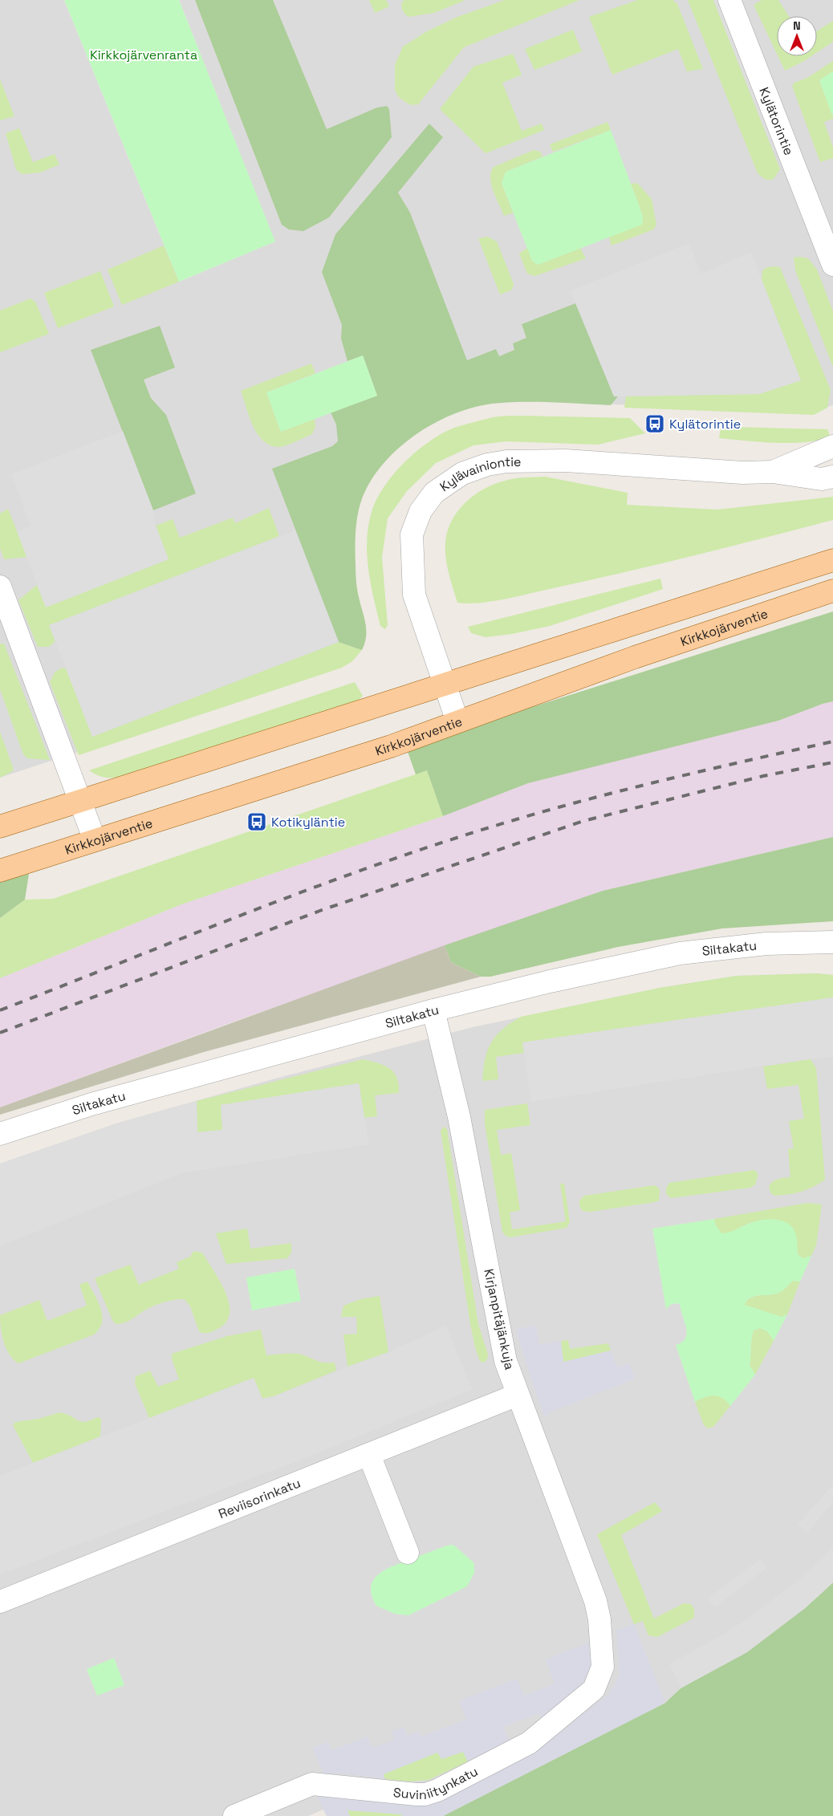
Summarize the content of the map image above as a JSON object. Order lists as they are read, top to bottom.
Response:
{
  "streets": {
    "main road": ["Kirkkojärventie"],
    "street": [
      "Kylätorintie",
      "Kylävainiontie",
      "Siltakatu",
      "Kirjanpitäjänkuja",
      "Reviisorinkatu",
      "Suviniitynkatu"
    ]
  },
  "crossings": [
    ["Kylävainiontie", "Kirkkojärventie"],
    ["Siltakatu", "Kirjanpitäjänkuja"],
    ["Kirjanpitäjänkuja", "Reviisorinkatu"],
    ["Kirjanpitäjänkuja", "Suviniitynkatu"]
  ],
  "parks": ["Kirkkojärvenranta"],
  "places": {
    "bus stop": ["Kylätorintie", "Kotikyläntie"]
  },
  "north": "top"
}
